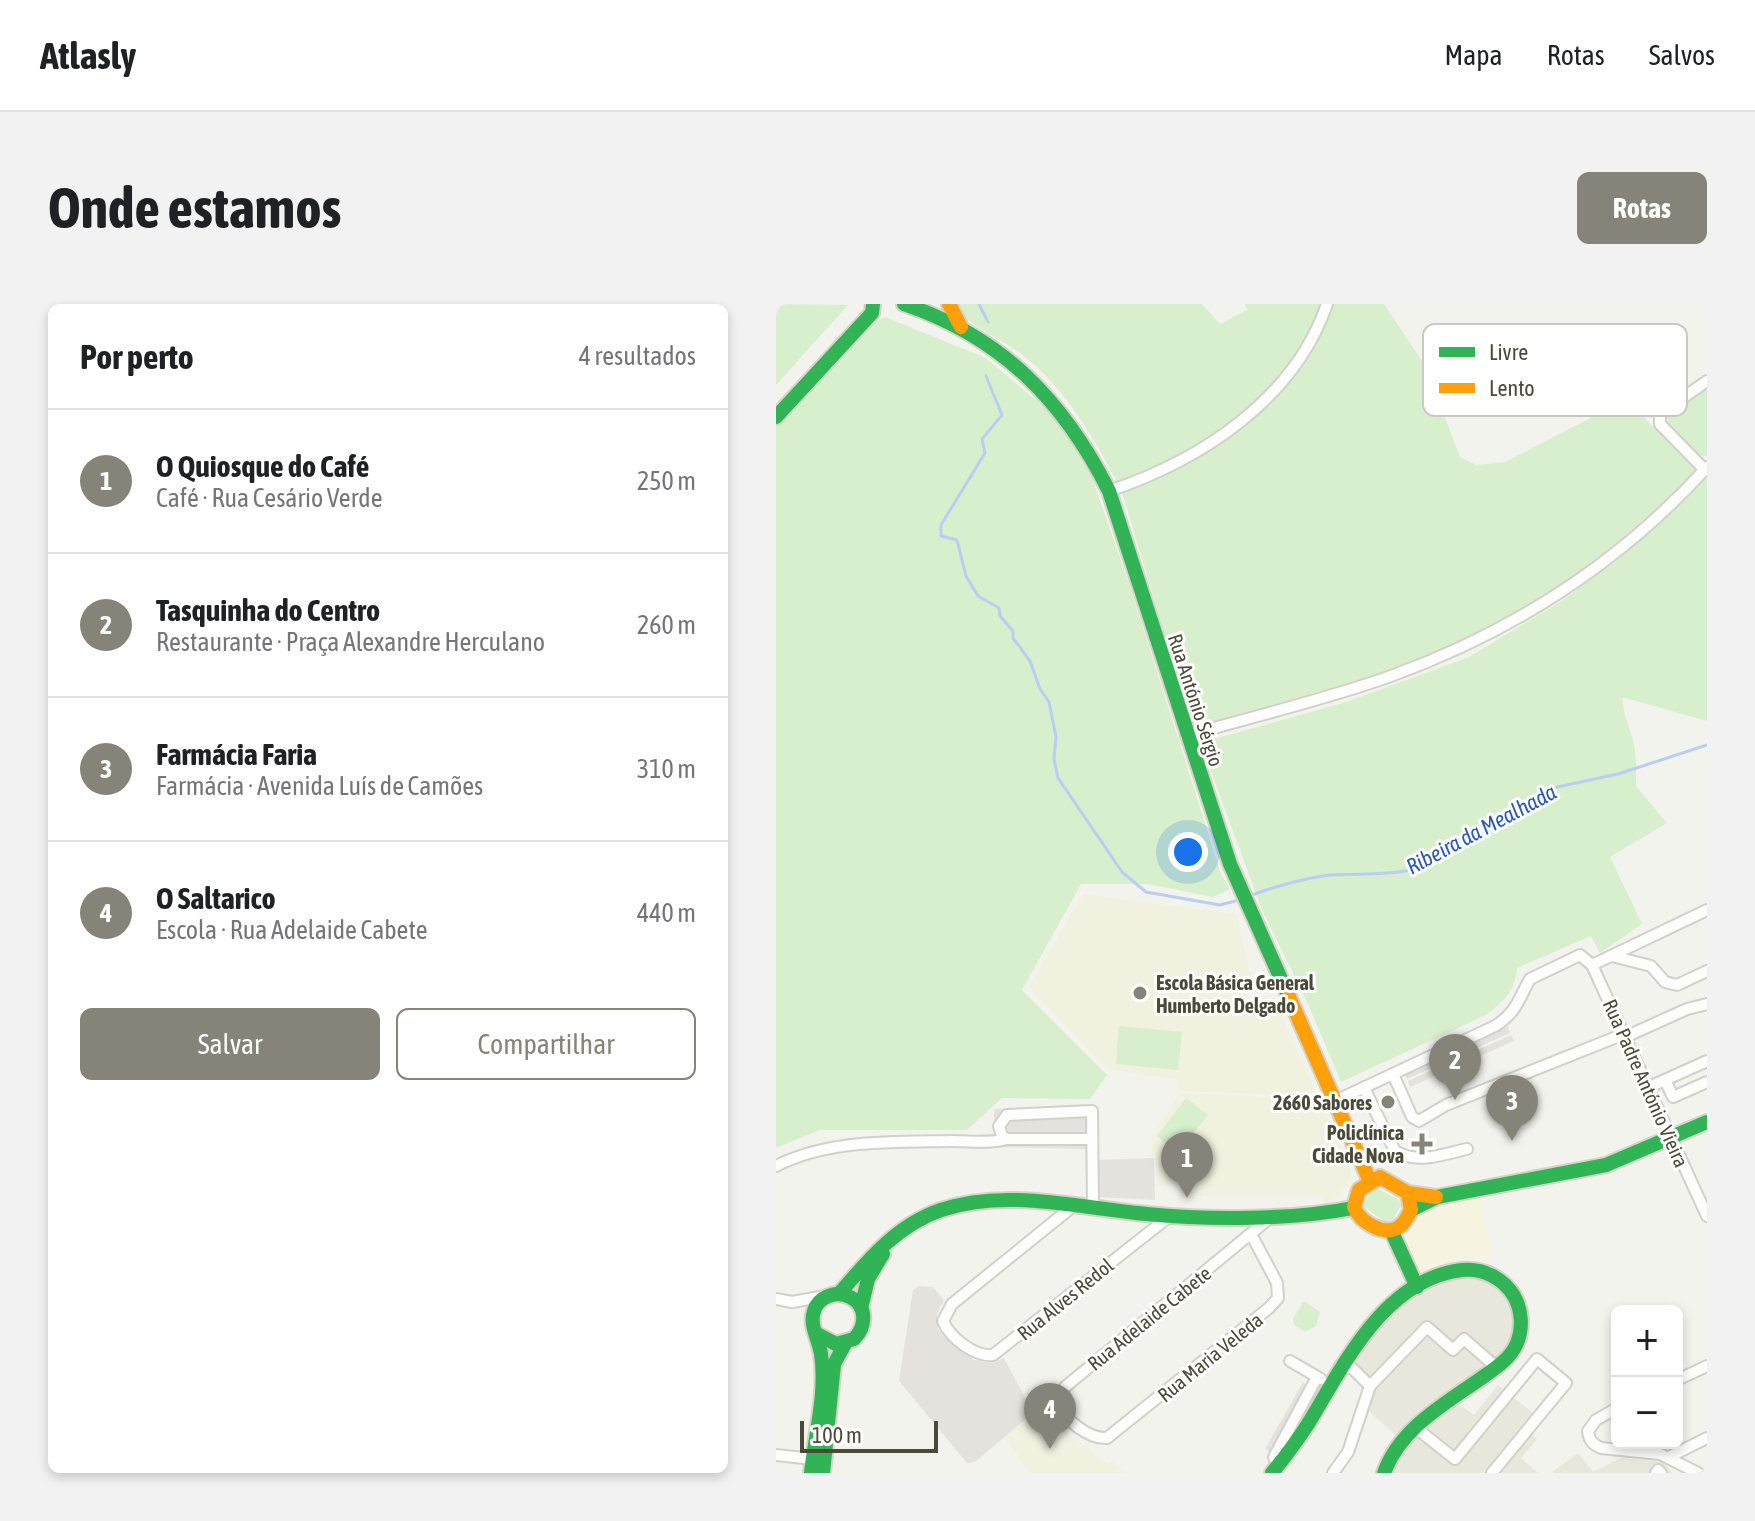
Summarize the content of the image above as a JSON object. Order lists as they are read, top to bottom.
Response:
{
  "streets": {
    "street": [
      "Rua António Sérgio",
      "Rua Padre António Vieira",
      "Rua Alves Redol",
      "Rua Adelaide Cabete",
      "Rua Maria Veleda"
    ]
  },
  "crossings": [
    ["Rua Adelaide Cabete", "Rua Maria Veleda"]
  ],
  "water": ["Ribeira da Mealhada"],
  "places": {
    "other": ["Escola Básica General Humberto Delgado", "2660 Sabores"],
    "health": ["Policlínica Cidade Nova"]
  },
  "legend": ["Livre", "Lento"],
  "scale_bar": "100 m",
  "page": {
    "header": "Atlasly",
    "nav": ["Mapa", "Rotas", "Salvos"],
    "buttons": [
      "Rotas",
      ["Salvar", "Compartilhar"]
    ],
    "title": "Onde estamos",
    "heading": ["Por perto", "4 resultados"],
    "list": [
      {
        "mark": "1",
        "name": "O Quiosque do Café",
        "note": "Café · Rua Cesário Verde",
        "value": "250 m"
      },
      {
        "mark": "2",
        "name": "Tasquinha do Centro",
        "note": "Restaurante · Praça Alexandre Herculano",
        "value": "260 m"
      },
      {
        "mark": "3",
        "name": "Farmácia Faria",
        "note": "Farmácia · Avenida Luís de Camões",
        "value": "310 m"
      },
      {
        "mark": "4",
        "name": "O Saltarico",
        "note": "Escola · Rua Adelaide Cabete",
        "value": "440 m"
      }
    ],
    "pins": [
      "2",
      "3",
      "1",
      "4"
    ],
    "map_buttons": ["+", "−"],
    "scale": "100 m"
  }
}
